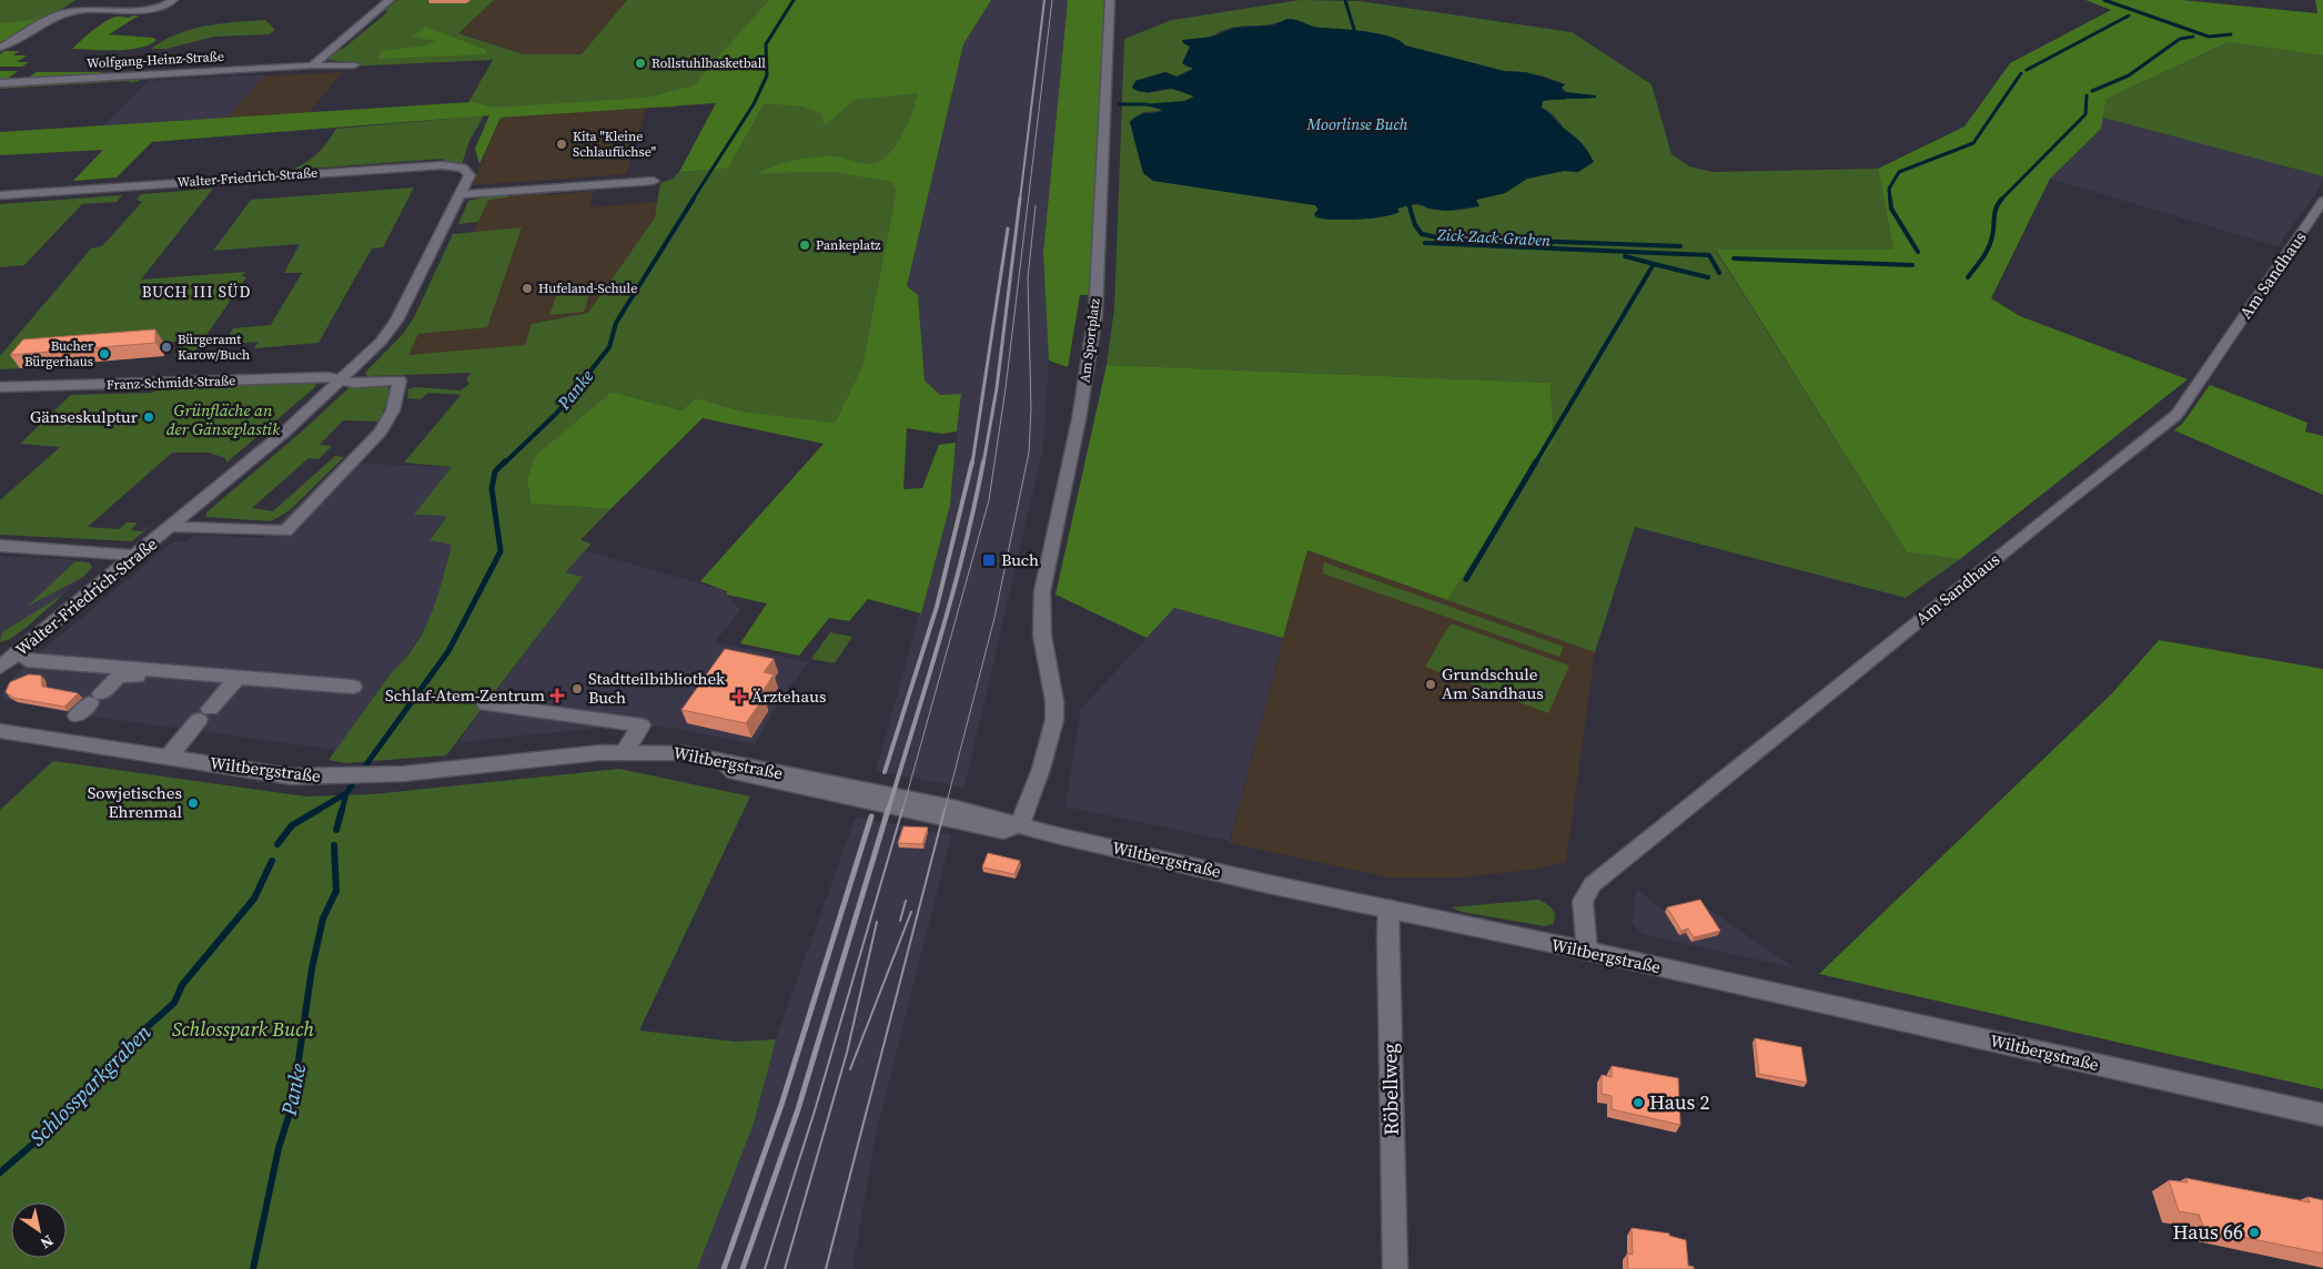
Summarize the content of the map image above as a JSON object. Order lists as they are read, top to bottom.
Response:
{
  "streets": {
    "street": [
      "Wolfgang-Heinz-Straße",
      "Walter-Friedrich-Straße",
      "Am Sandhaus",
      "Am Sportplatz",
      "Franz-Schmidt-Straße",
      "Wiltbergstraße",
      "Röbellweg"
    ]
  },
  "crossings": [
    ["Walter-Friedrich-Straße", "Franz-Schmidt-Straße"],
    ["Am Sandhaus", "Wiltbergstraße"],
    ["Am Sportplatz", "Wiltbergstraße"],
    ["Wiltbergstraße", "Röbellweg"]
  ],
  "districts": ["BUCH III SÜD"],
  "water": [
    "Moorlinse Buch",
    "Zick-Zack-Graben",
    "Panke",
    "Schlossparkgraben"
  ],
  "parks": ["Grünfläche an der Gänseplastik", "Schlosspark Buch"],
  "places": {
    "other": [
      "Rollstuhlbasketball",
      "Kita \"Kleine Schlaufüchse\"",
      "Pankeplatz",
      "Hufeland-Schule",
      "Bürgeramt Karow/Buch",
      "Bucher Bürgerhaus",
      "Gänseskulptur",
      "Grundschule Am Sandhaus",
      "Stadtteilbibliothek Buch",
      "Sowjetisches Ehrenmal",
      "Haus 2",
      "Haus 66"
    ],
    "transit": ["Buch"],
    "health": ["Schlaf-Atem-Zentrum", "Ärztehaus"]
  },
  "north": "bottom right"
}
